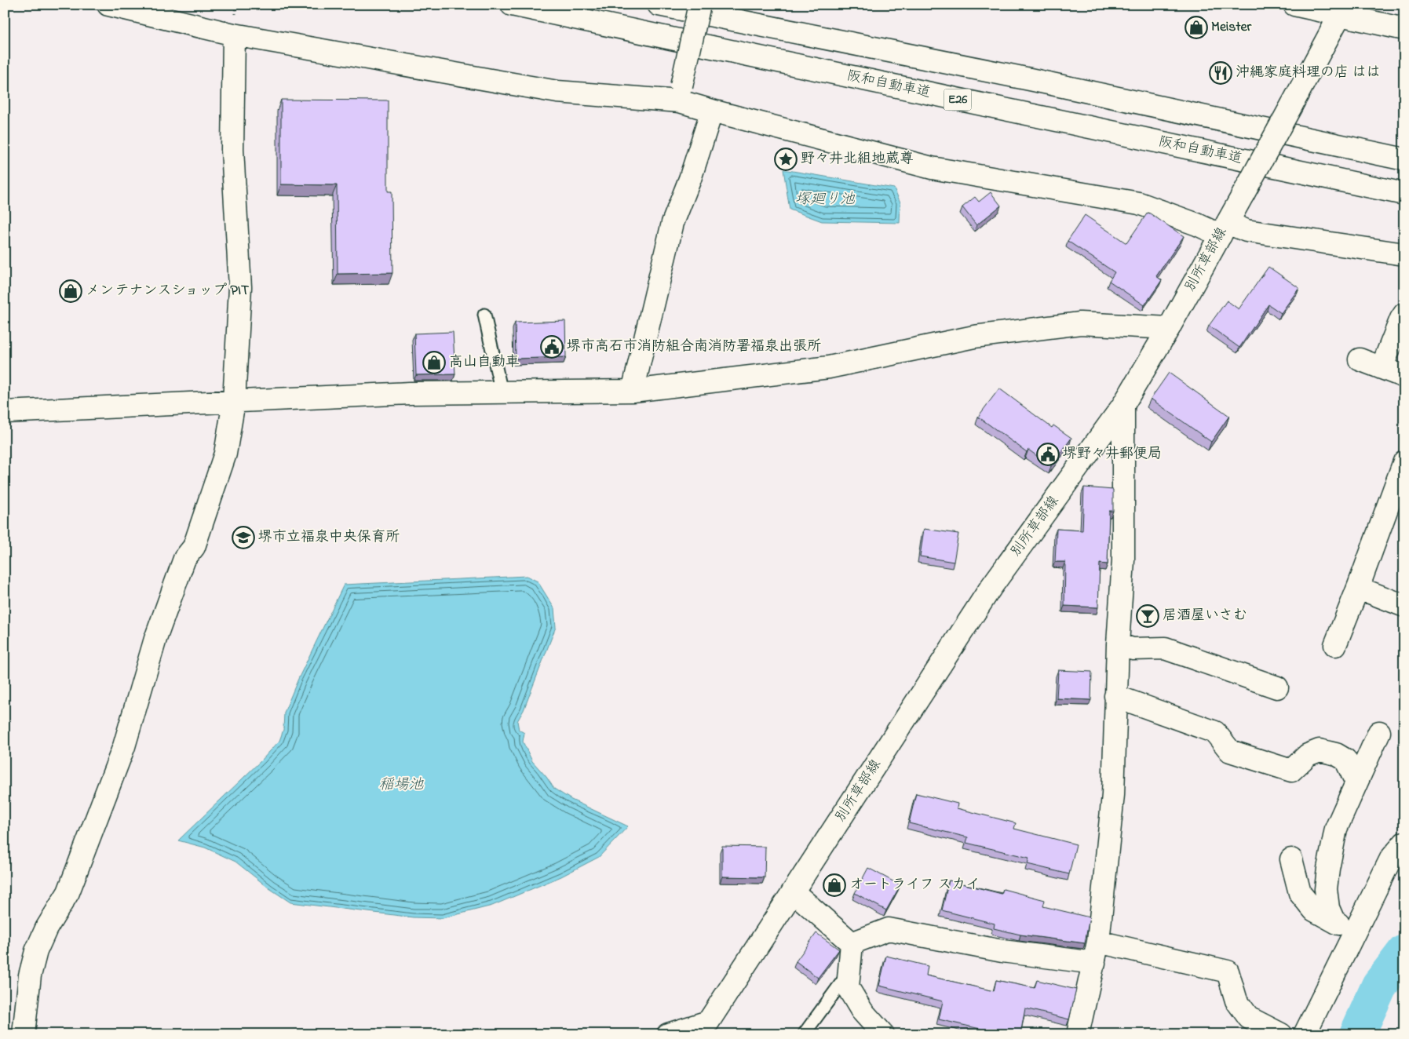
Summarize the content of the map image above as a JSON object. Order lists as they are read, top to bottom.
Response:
{
  "streets": {
    "main road": ["阪和自動車道", "E26", "別所草部線"]
  },
  "water": ["塚廻り池", "稲場池"],
  "places": {
    "shop": [
      "Meister",
      "メンテナンスショップ PIT",
      "高山自動車",
      "オートライフ スカイ"
    ],
    "restaurant": ["沖縄家庭料理の店 はは"],
    "place": ["野々井北組地蔵尊"],
    "public building": ["堺市高石市消防組合南消防署福泉出張所", "堺野々井郵便局"],
    "school or university": ["堺市立福泉中央保育所"],
    "bar": ["居酒屋いさむ"]
  }
}
